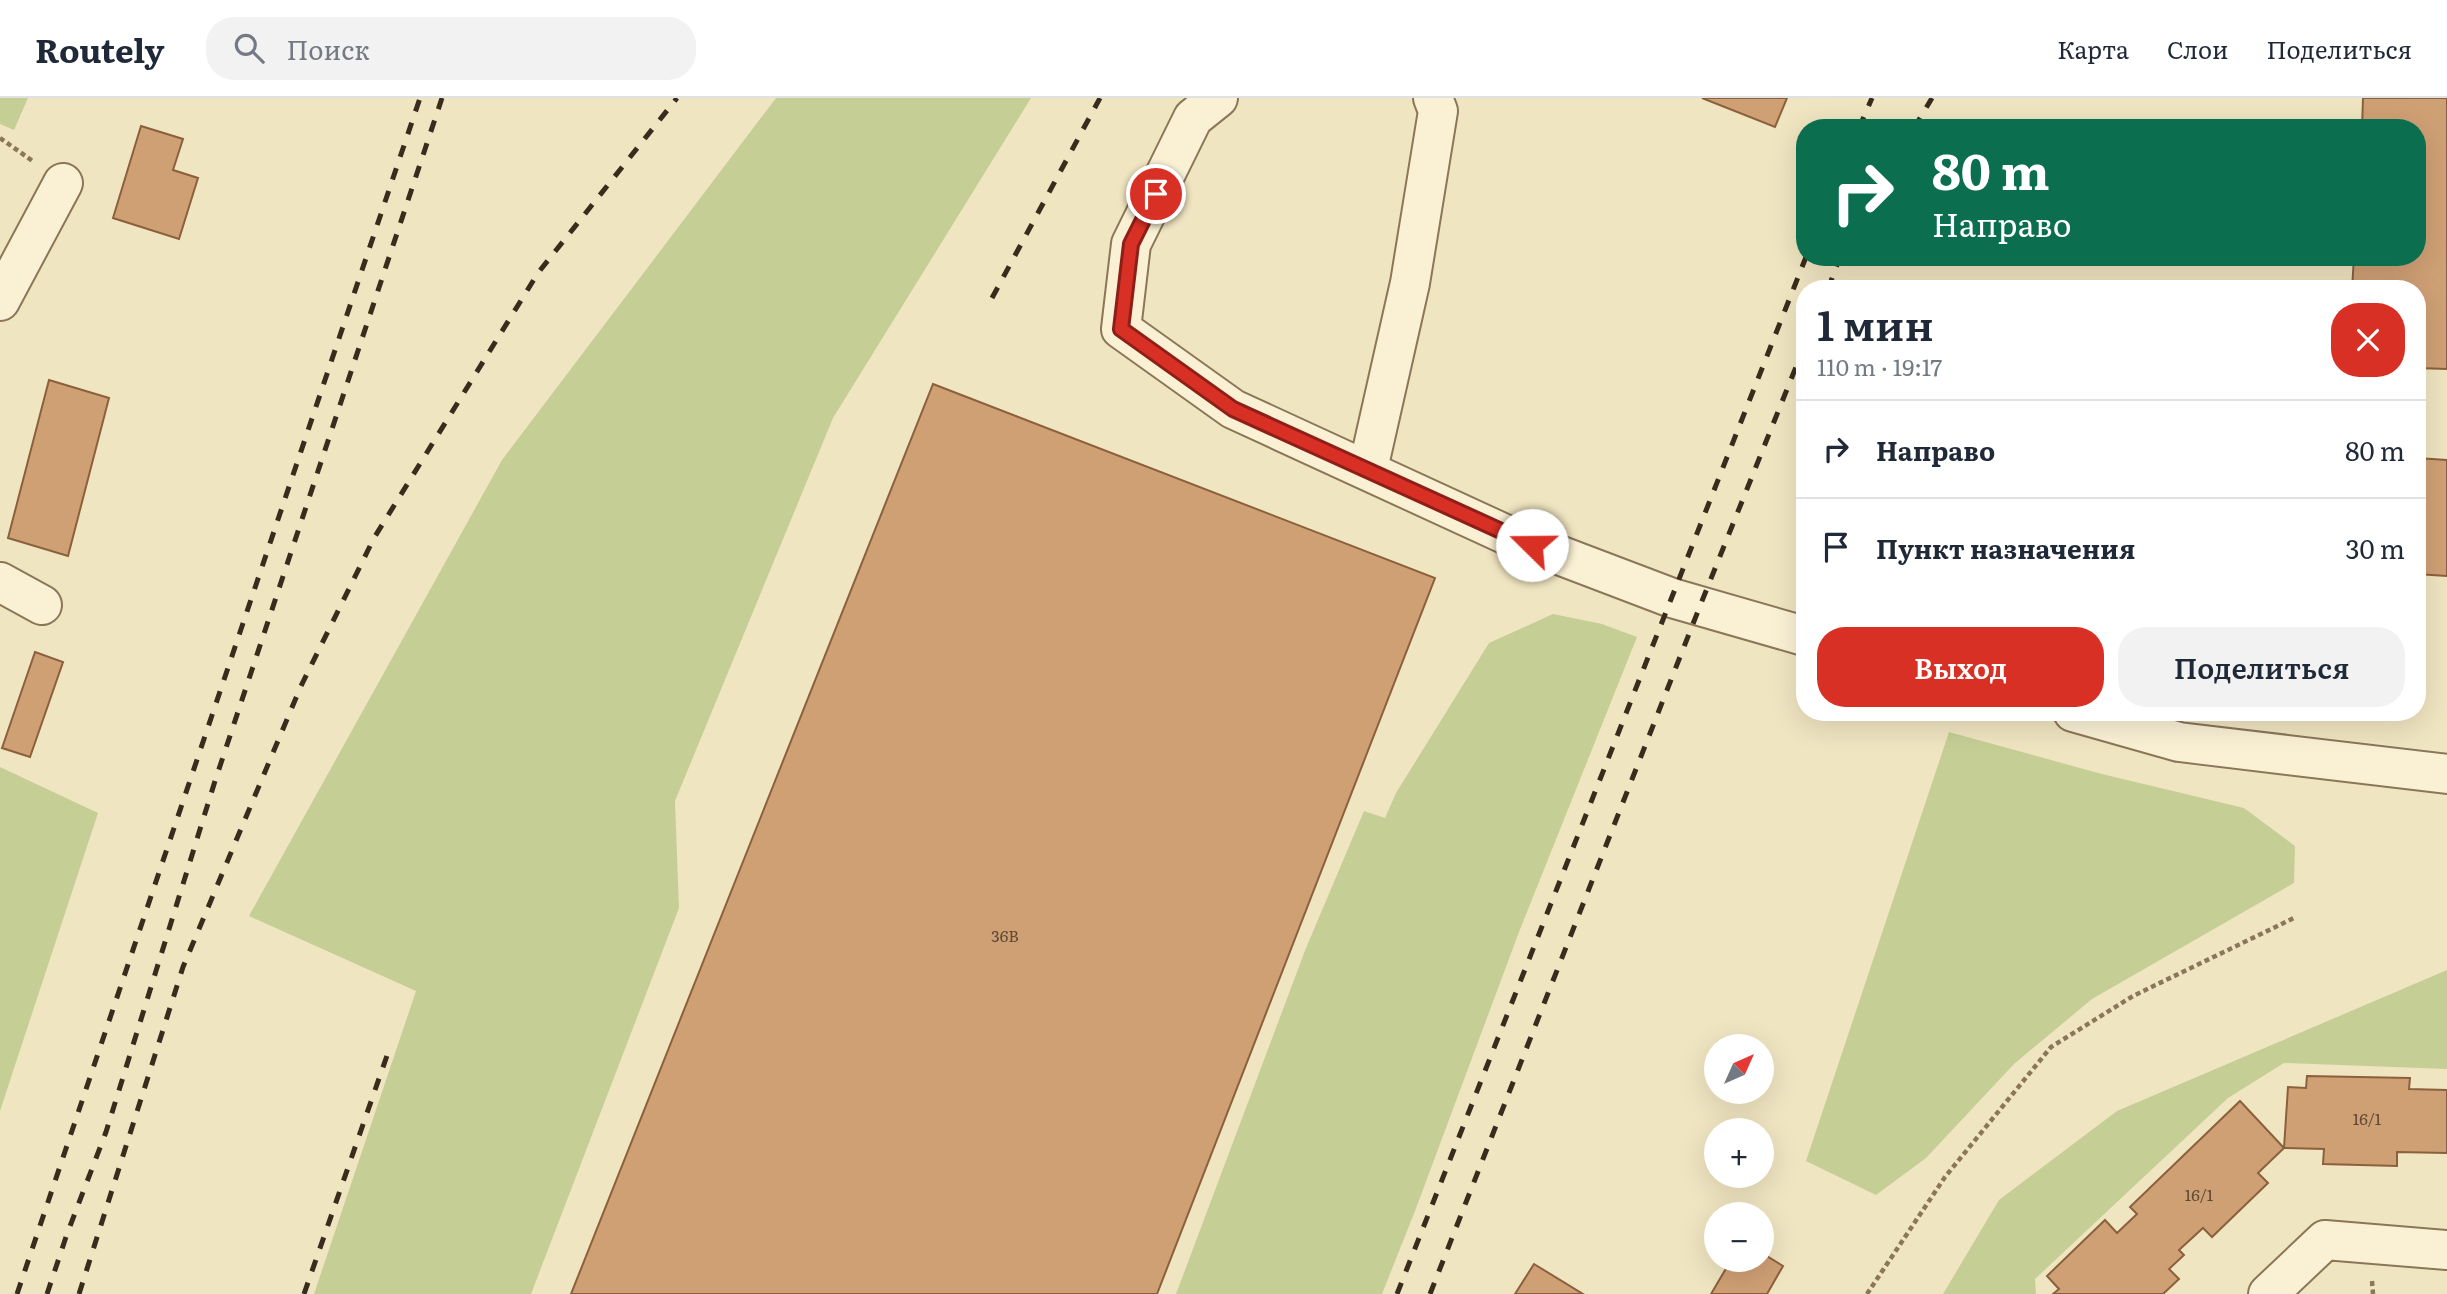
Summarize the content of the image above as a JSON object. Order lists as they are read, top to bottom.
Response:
{
  "house_numbers": ["36В", "16/1", "16/1"],
  "north": "top right",
  "page": {
    "header": "Routely",
    "search": "Поиск",
    "nav": ["Карта", "Слои", "Поделиться"],
    "turn": ["80 m", "Направо"],
    "heading": ["1 мин", "110 m · 19:17"],
    "list": [
      {
        "name": "Направо",
        "value": "80 m"
      },
      {
        "name": "Пункт назначения",
        "value": "30 m"
      }
    ],
    "buttons": ["Выход", "Поделиться"],
    "map_buttons": ["+", "−"]
  }
}
